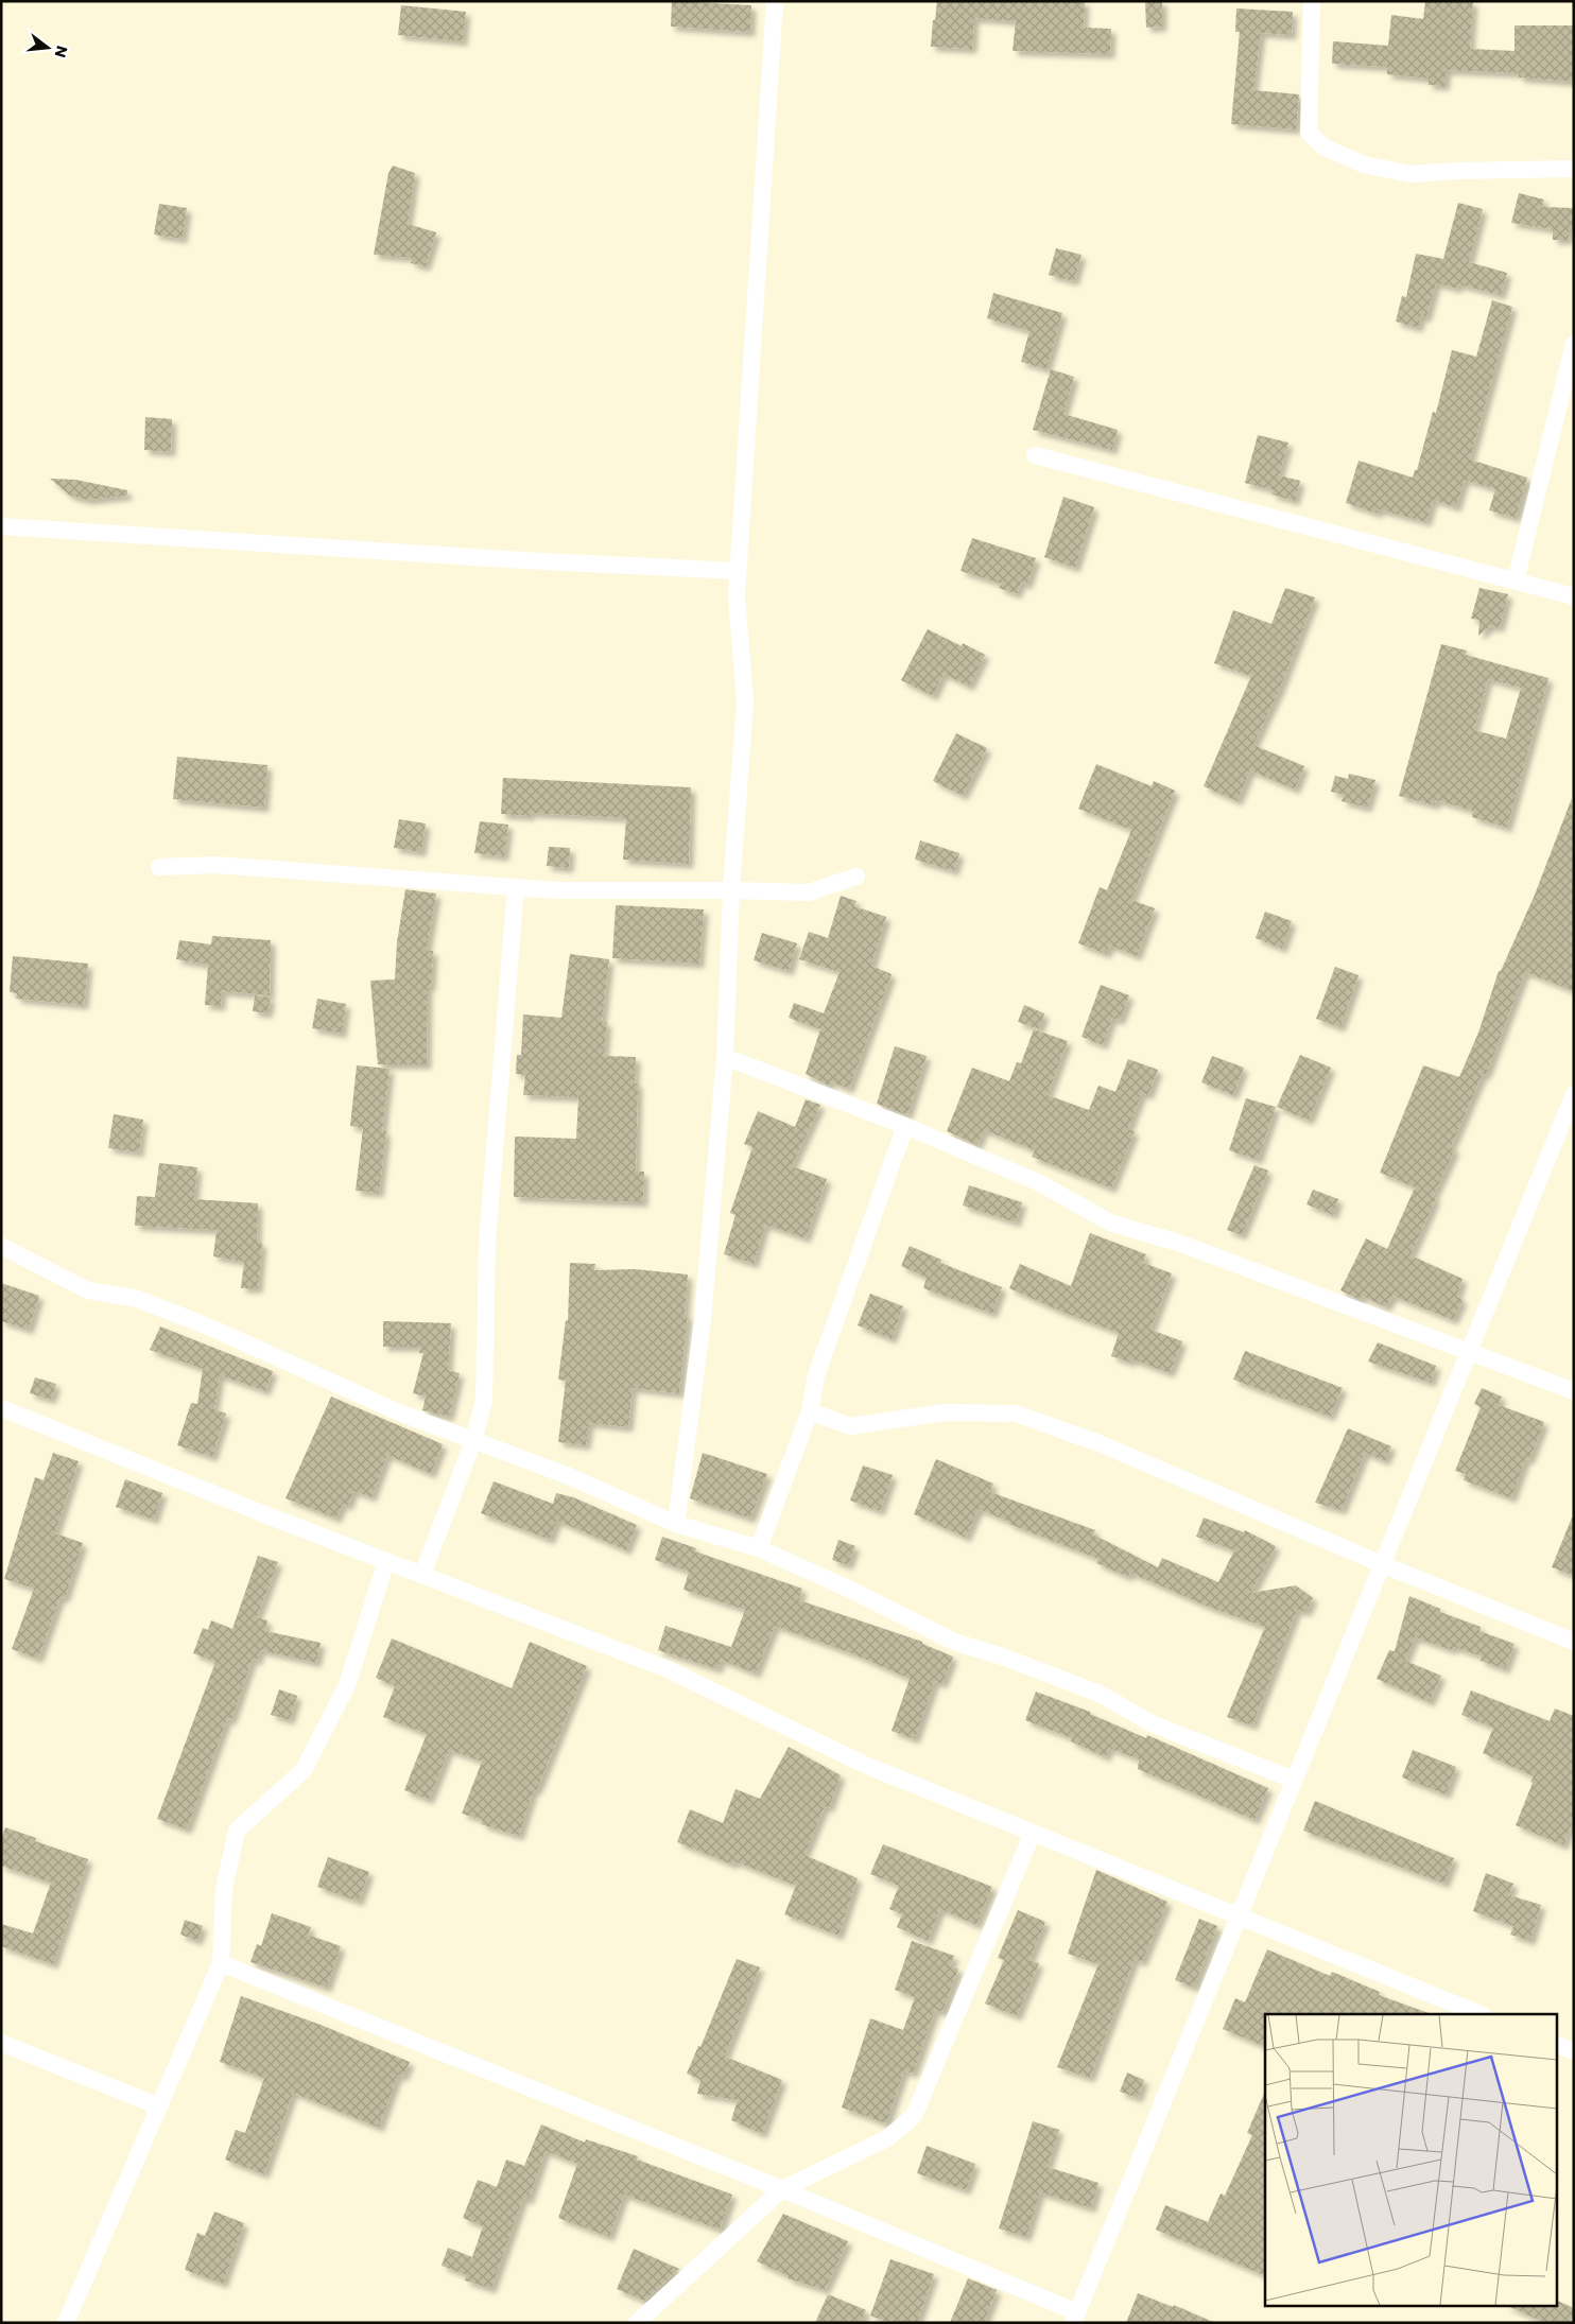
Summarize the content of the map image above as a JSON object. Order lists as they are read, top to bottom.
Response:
{
  "north": "right"
}
